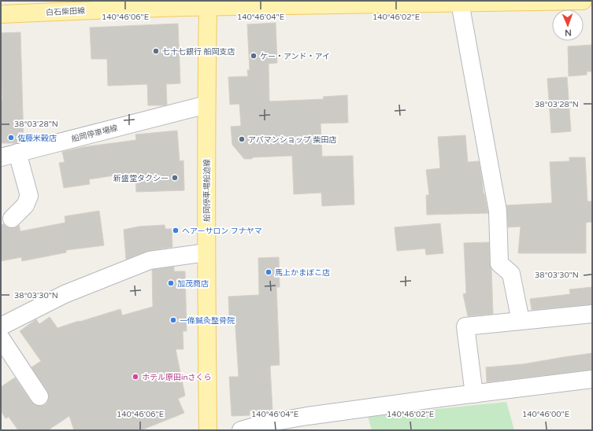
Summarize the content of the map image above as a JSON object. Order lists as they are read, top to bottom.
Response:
{
  "streets": {
    "main road": ["白石柴田線", "船岡停車場船迫線"],
    "street": ["船岡停車場線"]
  },
  "crossings": [
    ["白石柴田線", "船岡停車場船迫線"],
    ["船岡停車場線", "船岡停車場船迫線"]
  ],
  "places": [
    "七十七銀行 船岡支店",
    "ケー・アンド・アイ",
    "佐藤米穀店",
    "アパマンショップ 柴田店",
    "新盛堂タクシー",
    "ヘアーサロン フナヤマ",
    "馬上かまぼこ店",
    "加茂商店",
    "一條鍼灸整骨院",
    "ホテル原田inさくら"
  ],
  "north": "bottom",
  "coordinates": [
    "140°46'06\"E",
    "140°46'04\"E",
    "140°46'02\"E",
    "38°03'28\"N",
    "38°03'30\"N",
    "140°46'00\"E"
  ]
}
